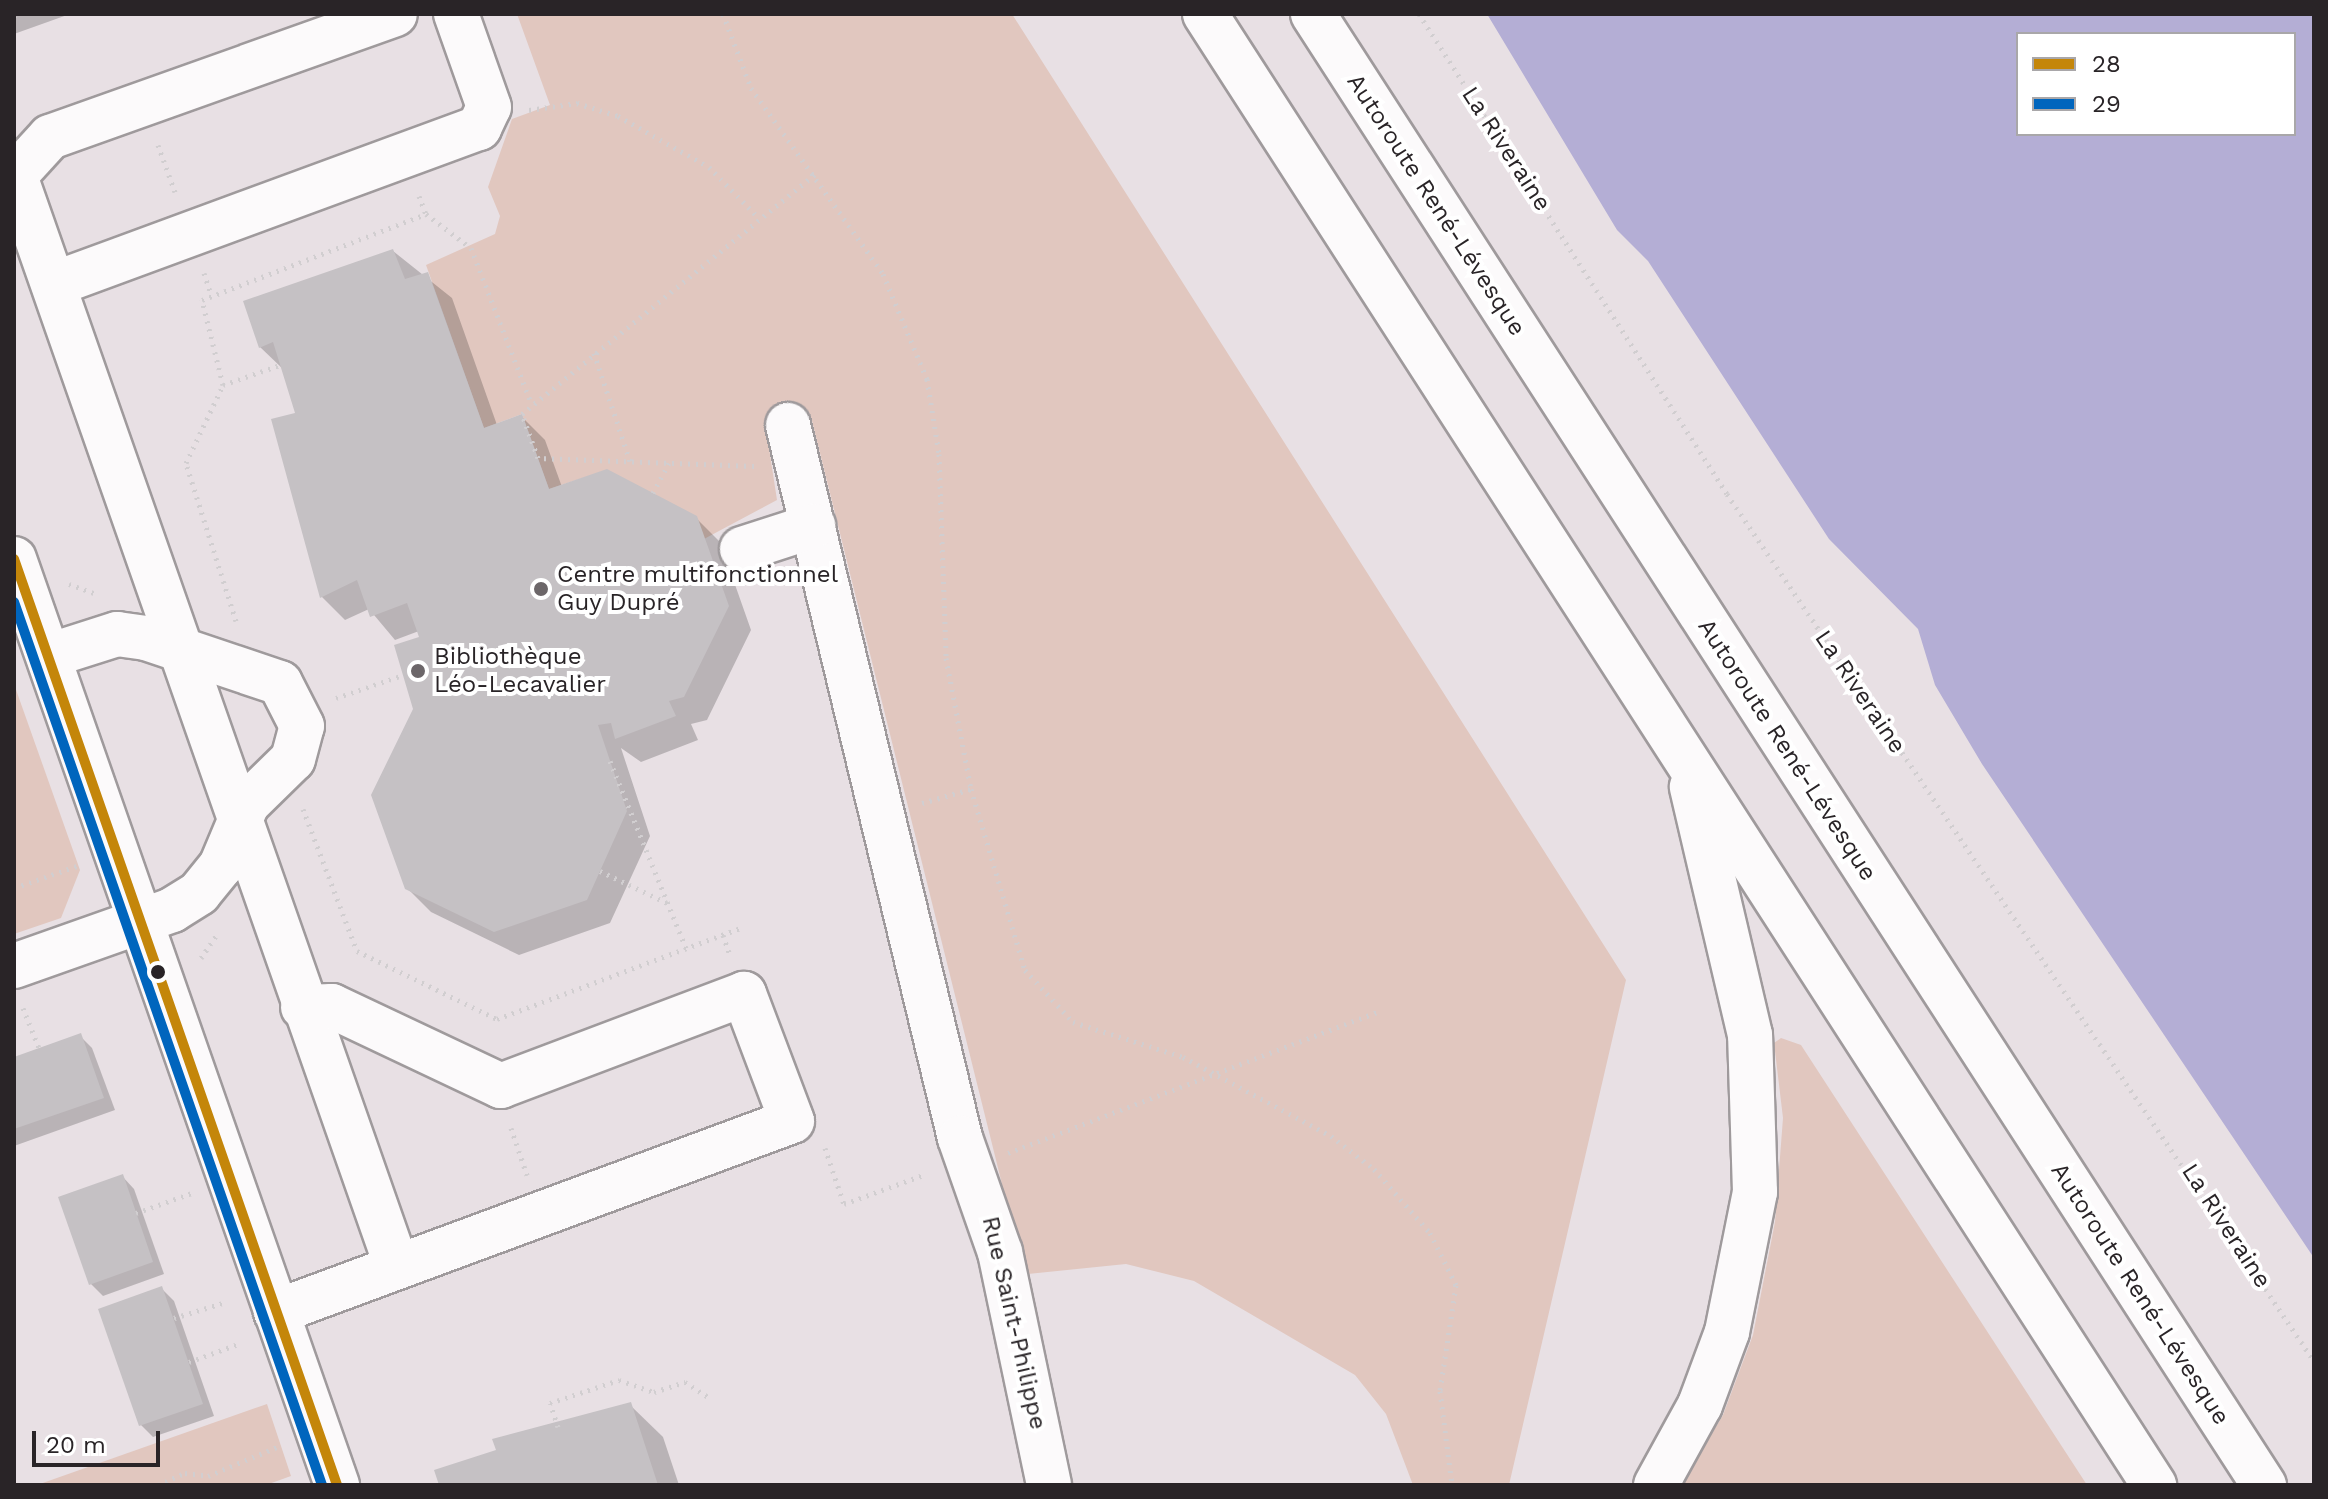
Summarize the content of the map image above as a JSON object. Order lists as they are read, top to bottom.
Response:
{
  "streets": {
    "main road": ["Autoroute René-Lévesque", "Rue Saint-Philippe"],
    "path": ["La Riveraine"]
  },
  "places": ["Centre multifonctionnel Guy Dupré", "Bibliothèque Léo-Lecavalier"],
  "lines": ["transit line 28", "transit line 29"],
  "legend": ["28", "29"],
  "scale_bar": "20 m"
}
